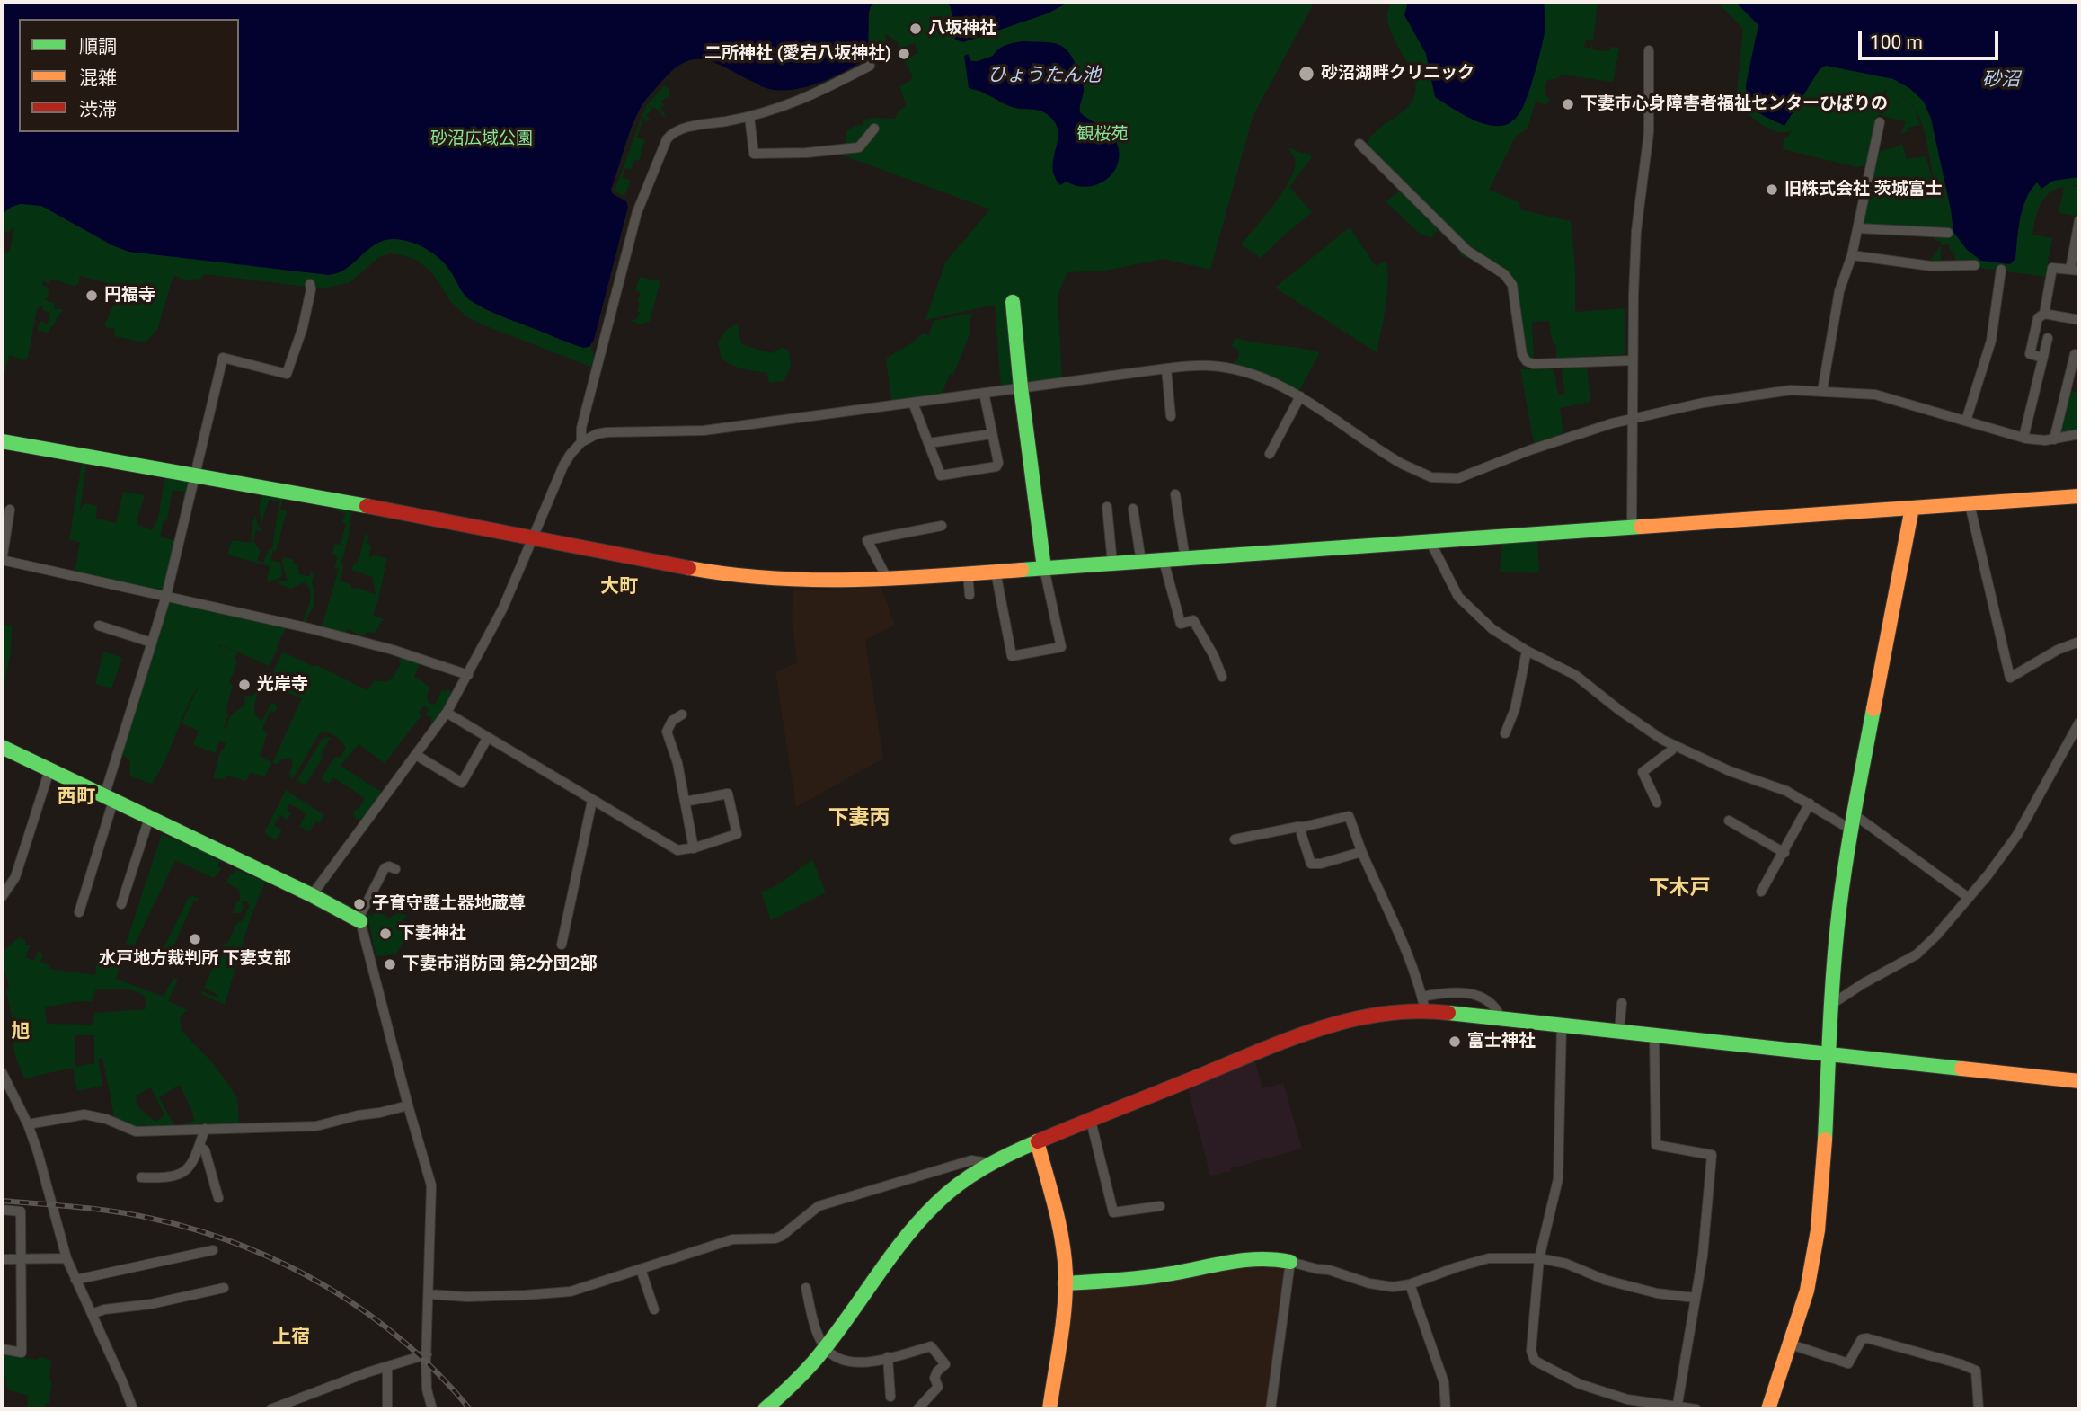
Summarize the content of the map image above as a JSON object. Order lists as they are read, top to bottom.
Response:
{
  "districts": [
    "大町",
    "西町",
    "下妻丙",
    "下木戸",
    "旭",
    "上宿"
  ],
  "water": ["ひょうたん池", "砂沼"],
  "parks": ["観桜苑", "砂沼広域公園"],
  "places": [
    "八坂神社",
    "二所神社 (愛宕八坂神社)",
    "砂沼湖畔クリニック",
    "下妻市心身障害者福祉センターひばりの",
    "旧株式会社 茨城富士",
    "円福寺",
    "光岸寺",
    "子育守護土器地蔵尊",
    "下妻神社",
    "水戸地方裁判所 下妻支部",
    "下妻市消防団 第2分団2部",
    "富士神社"
  ],
  "legend": ["順調", "混雑", "渋滞"],
  "scale_bar": "100 m"
}
